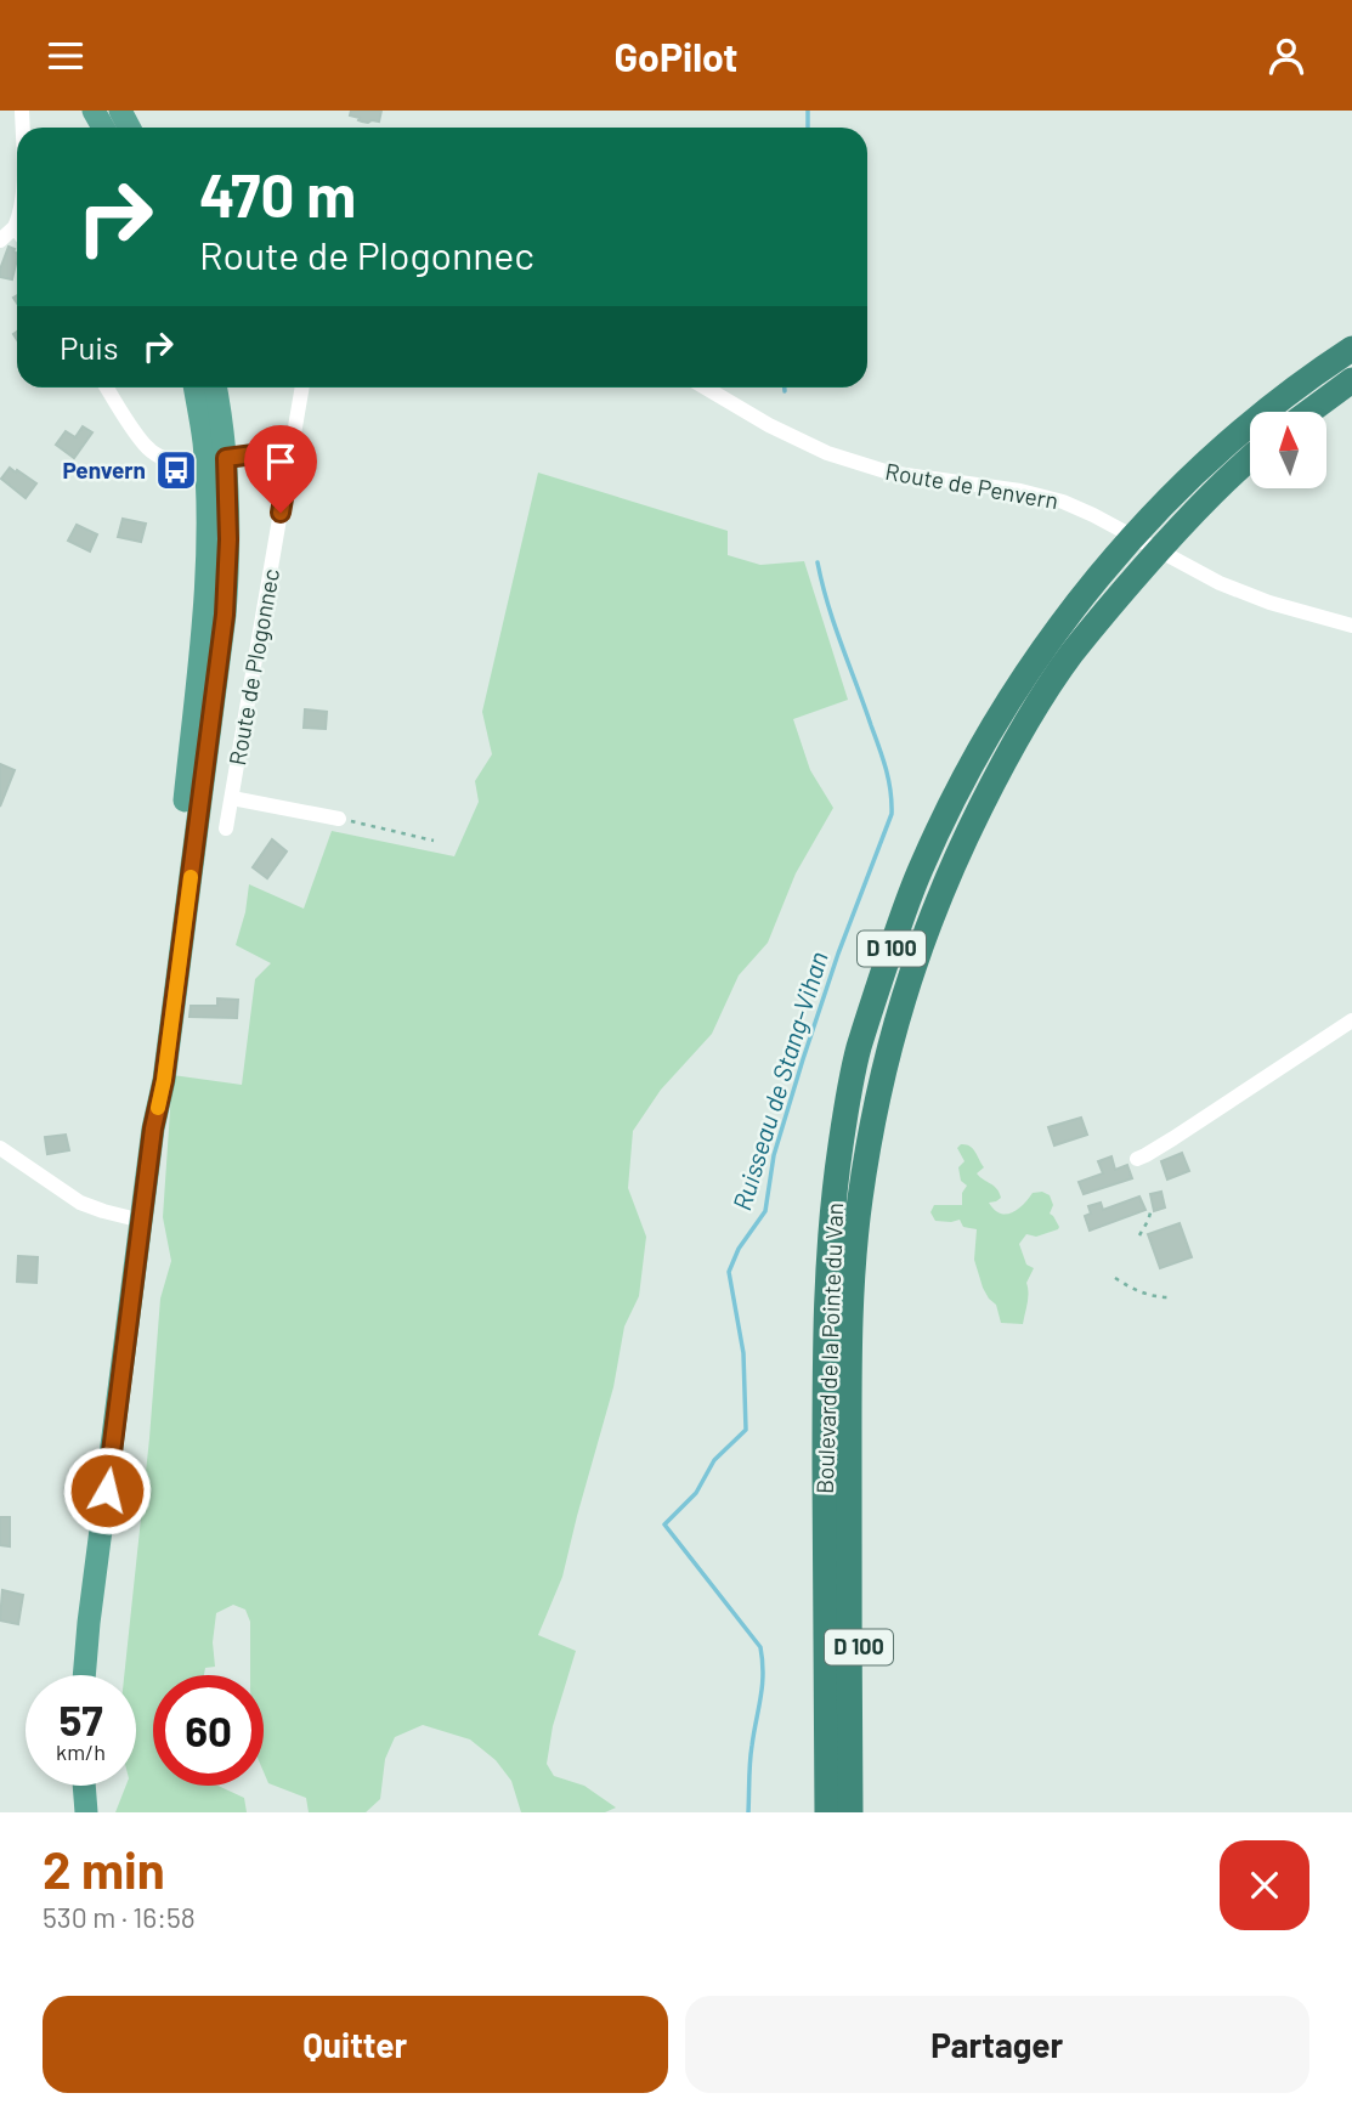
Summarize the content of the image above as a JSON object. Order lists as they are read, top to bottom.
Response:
{
  "streets": {
    "highway": ["D 100", "Boulevard de la Pointe du Van"],
    "main road": ["Route de Plogonnec"],
    "street": ["Route de Penvern"]
  },
  "crossings": [
    ["D 100", "Boulevard de la Pointe du Van"]
  ],
  "water": ["Ruisseau de Stang-Vihan"],
  "places": {
    "bus stop": ["Penvern"]
  },
  "north": "top",
  "page": {
    "header": "GoPilot",
    "turn": ["470 m", "Route de Plogonnec"],
    "then": "Puis",
    "speed": "57 km/h",
    "limit": "60",
    "heading": ["2 min", "530 m · 16:58"],
    "buttons": ["Quitter", "Partager"]
  }
}
